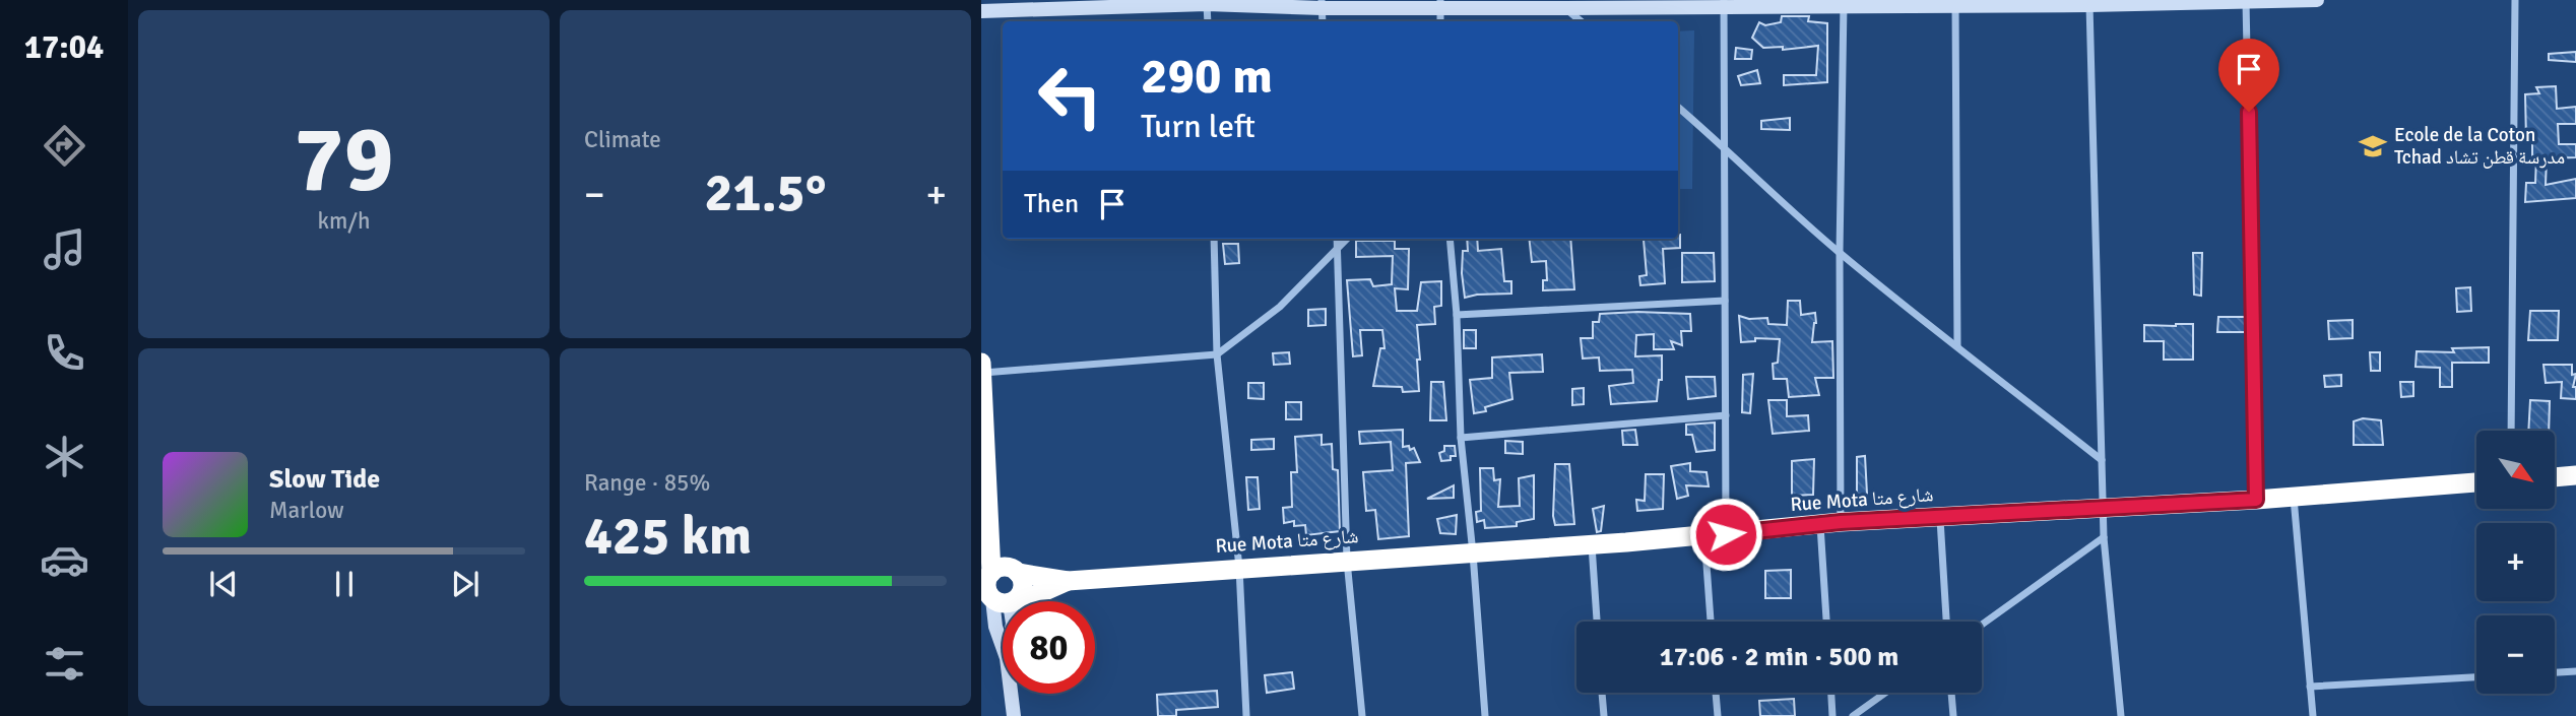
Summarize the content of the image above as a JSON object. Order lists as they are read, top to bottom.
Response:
{
  "streets": {
    "highway": ["Rue Mota شارع متا"]
  },
  "places": {
    "school or university": ["Ecole de la Coton Tchad مدرسة قطن تشاد"]
  },
  "north": "bottom right",
  "page": {
    "tabs": "17:04",
    "tile": [
      ["79", "km/h"],
      "Climate",
      ["Range · 85%", "425 km"]
    ],
    "turn": ["290 m", "Turn left"],
    "heat": ["−", "21.5°", "+"],
    "then": "Then",
    "map_buttons": ["+", "−"],
    "song": ["Slow Tide", "Marlow"],
    "limit": "80",
    "trip": "17:06 · 2 min · 500 m"
  }
}
